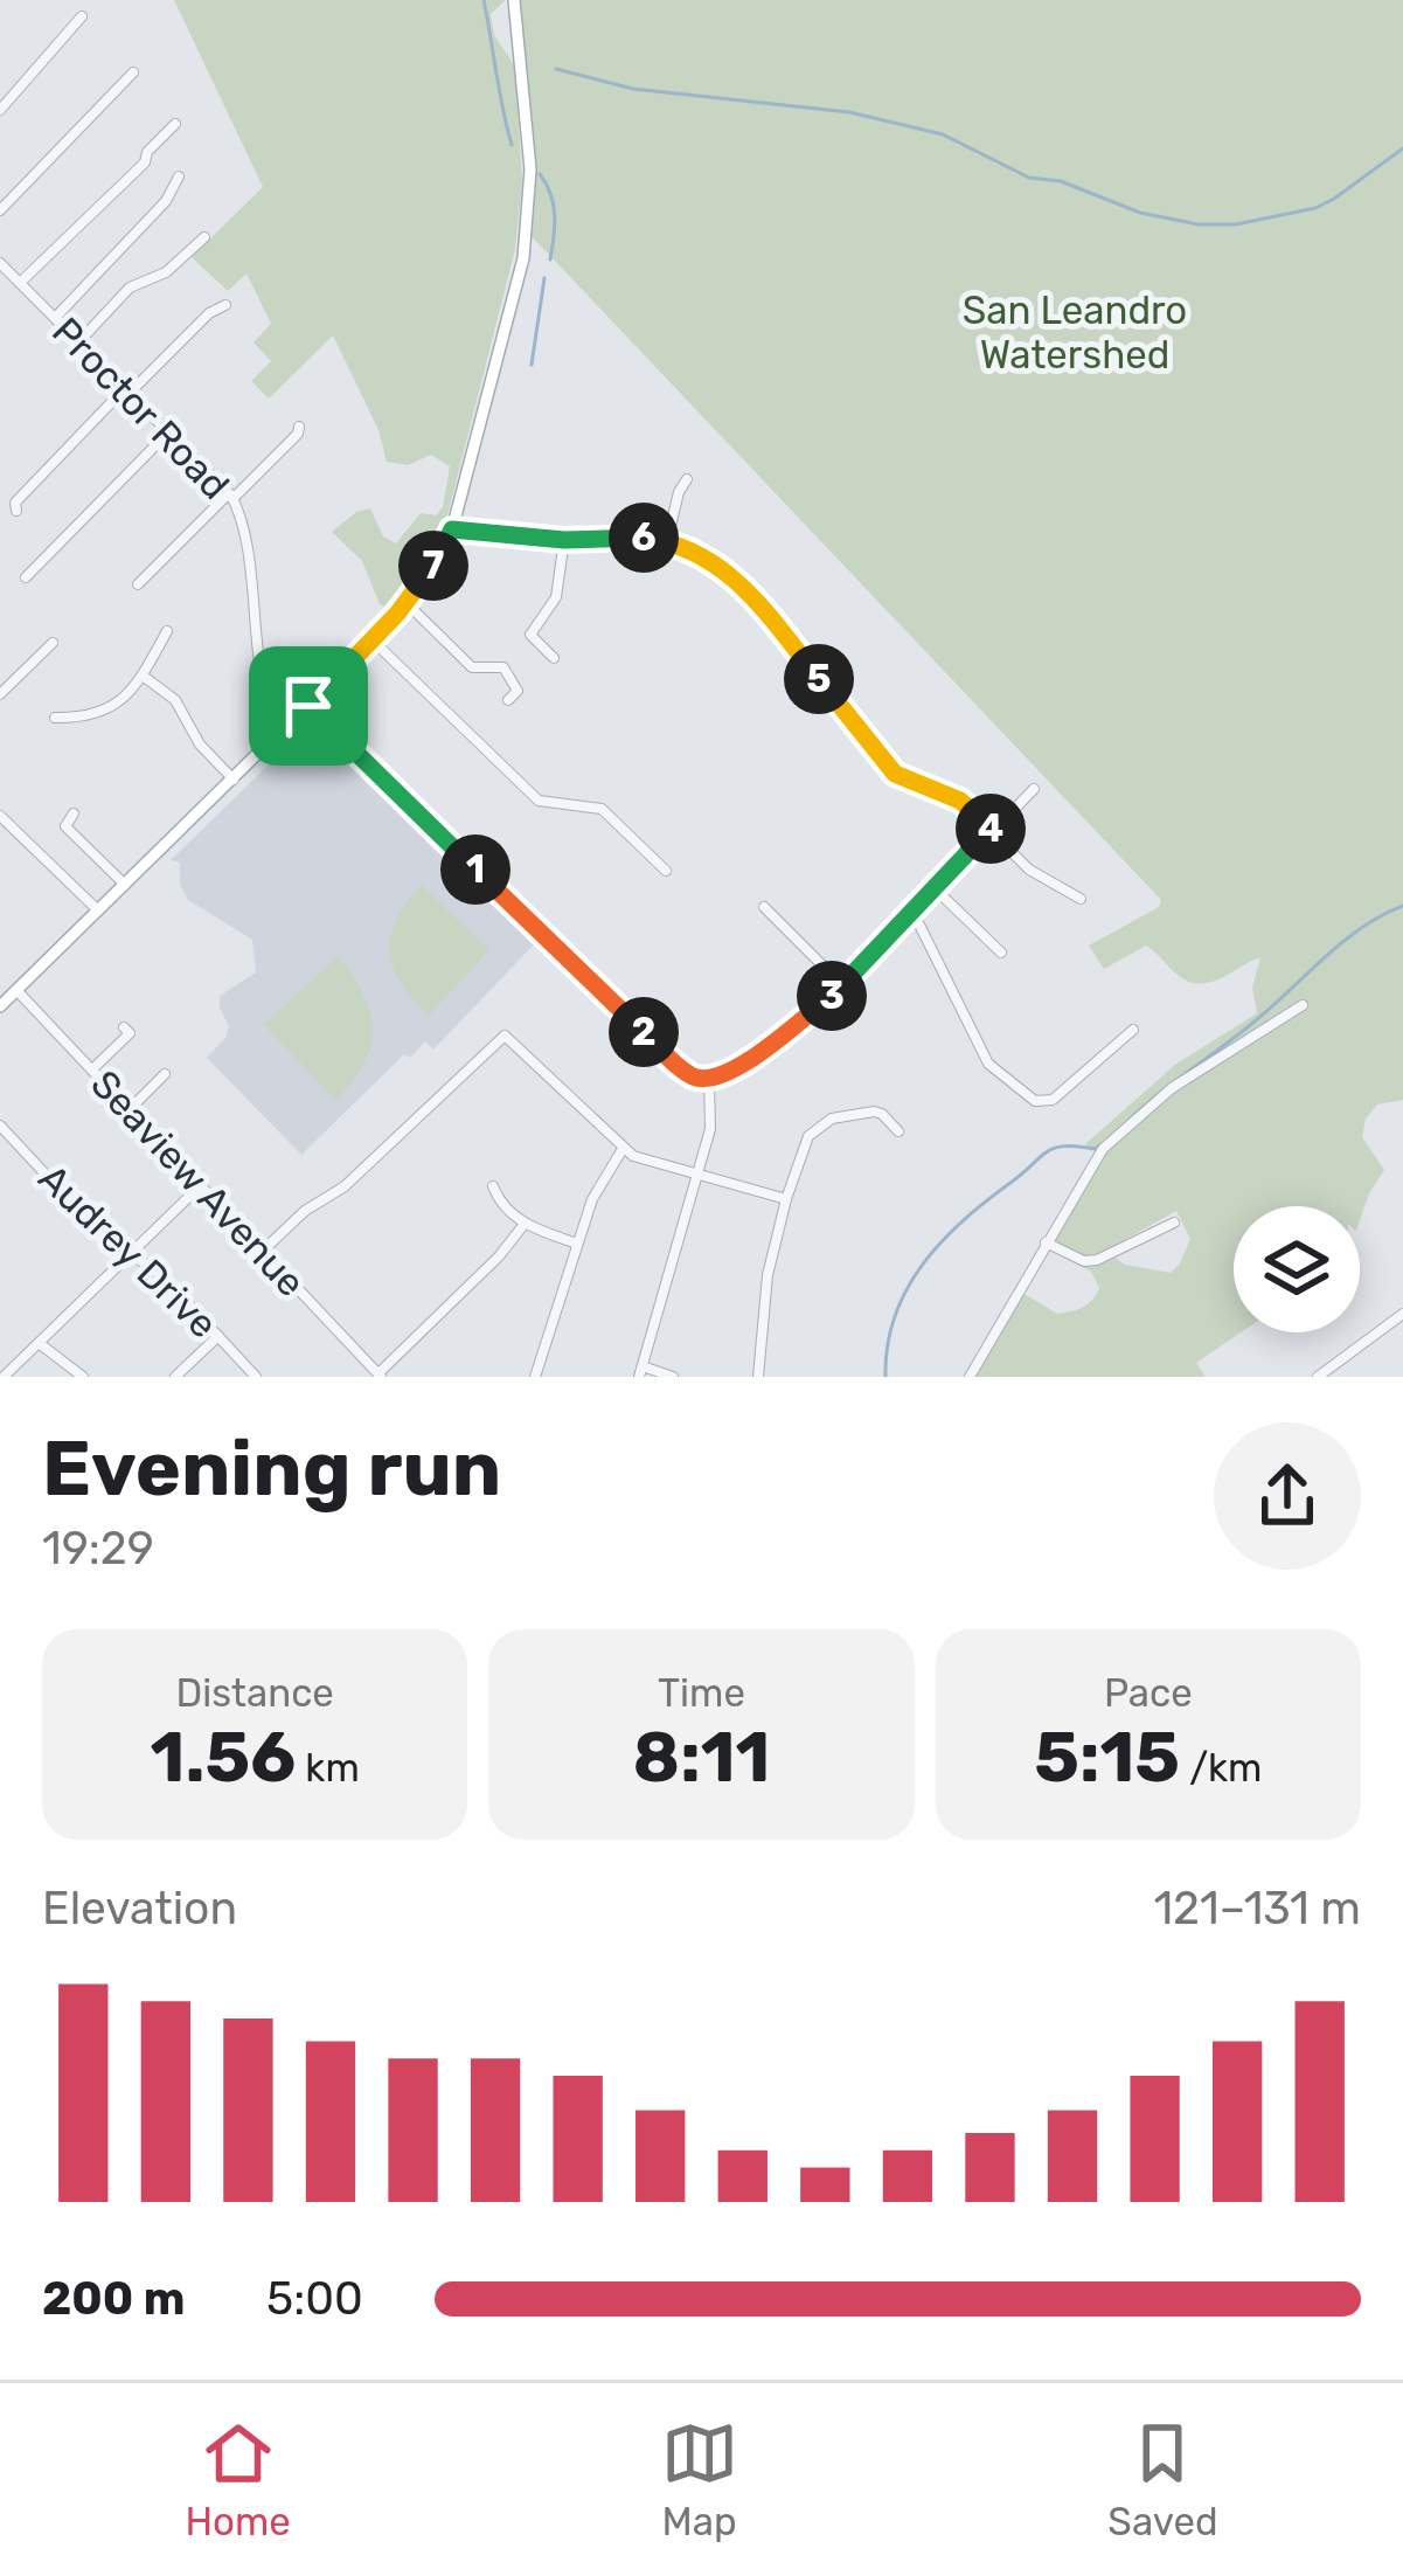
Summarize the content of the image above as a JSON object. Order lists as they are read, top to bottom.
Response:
{
  "streets": {
    "street": ["Proctor Road", "Seaview Avenue", "Audrey Drive"]
  },
  "parks": ["San Leandro Watershed"],
  "page": {
    "pins": [
      "6",
      "7",
      "5",
      "4",
      "1",
      "3",
      "2"
    ],
    "heading": ["Evening run", "19:29"],
    "stats": [
      ["Distance", "1.56 km"],
      ["Time", "8:11"],
      ["Pace", "5:15 /km"]
    ],
    "chart": ["Elevation", "121–131 m"],
    "list": [
      {
        "name": "200 m",
        "note": "5:00"
      }
    ],
    "tabs": ["Home", "Map", "Saved"]
  }
}
